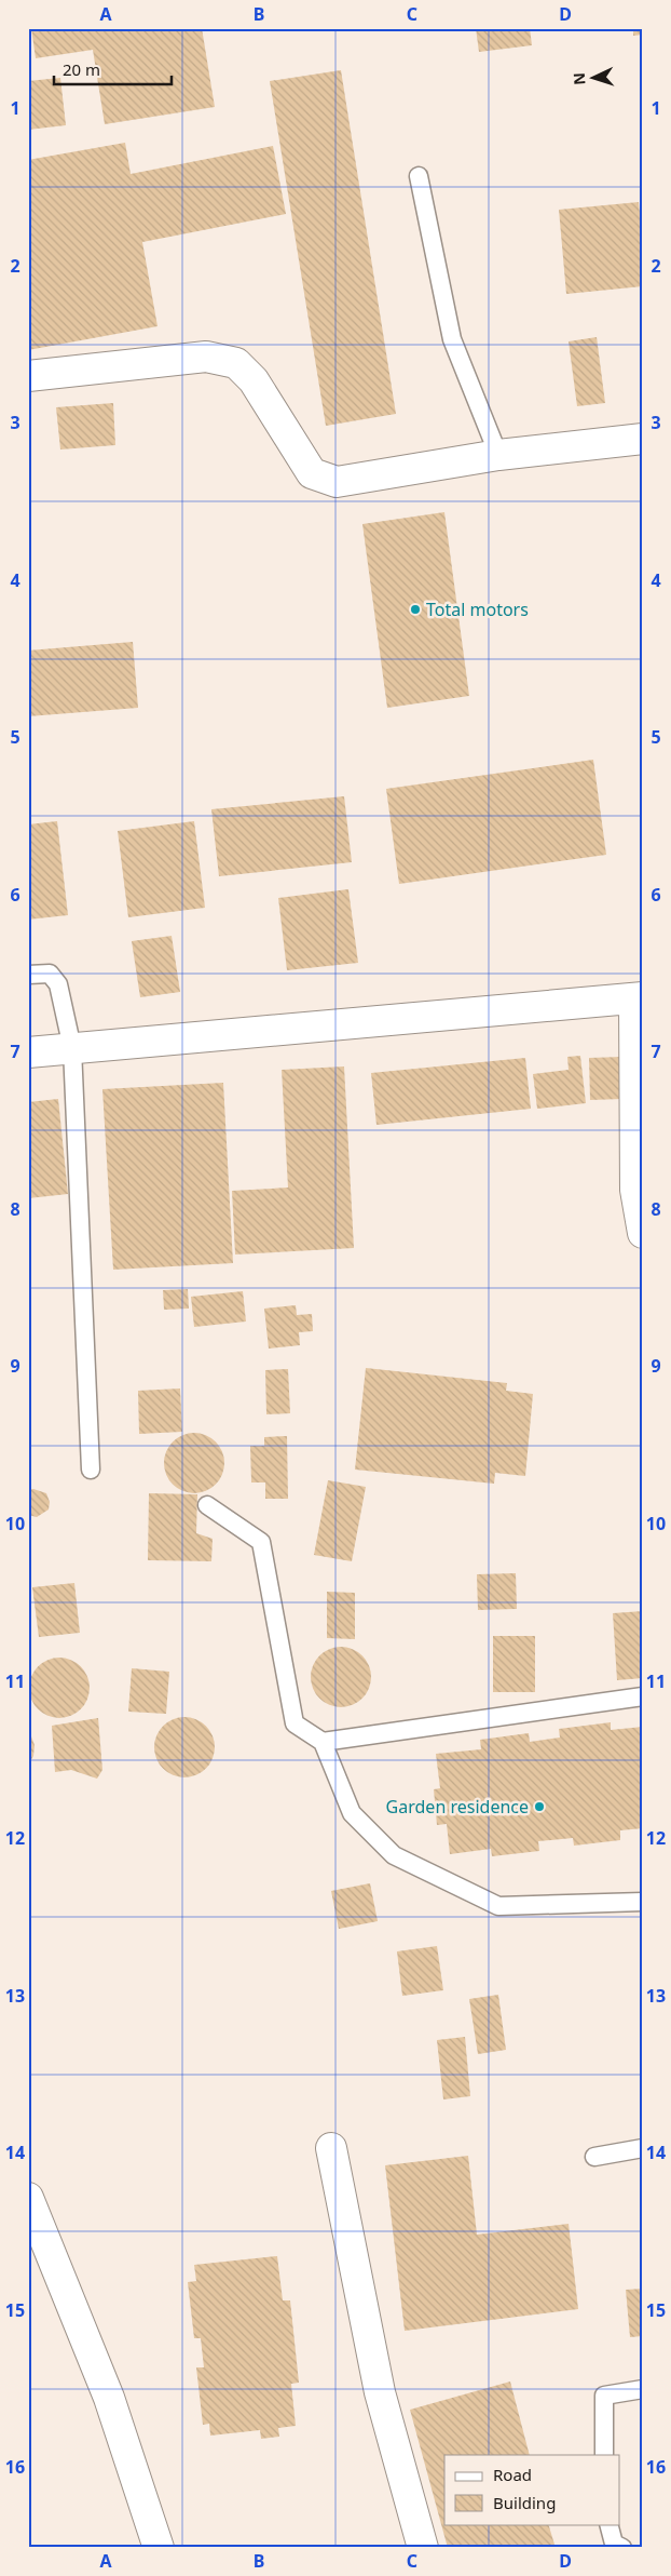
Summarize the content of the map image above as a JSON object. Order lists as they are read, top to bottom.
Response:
{
  "places": ["Total motors", "Garden residence"],
  "legend": ["Road", "Building"],
  "scale_bar": "20 m",
  "north": "left",
  "grid": {
    "columns": [
      "A",
      "B",
      "C",
      "D"
    ],
    "rows": [
      "1",
      "2",
      "3",
      "4",
      "5",
      "6",
      "7",
      "8",
      "9",
      "10",
      "11",
      "12",
      "13",
      "14",
      "15",
      "16"
    ]
  }
}
